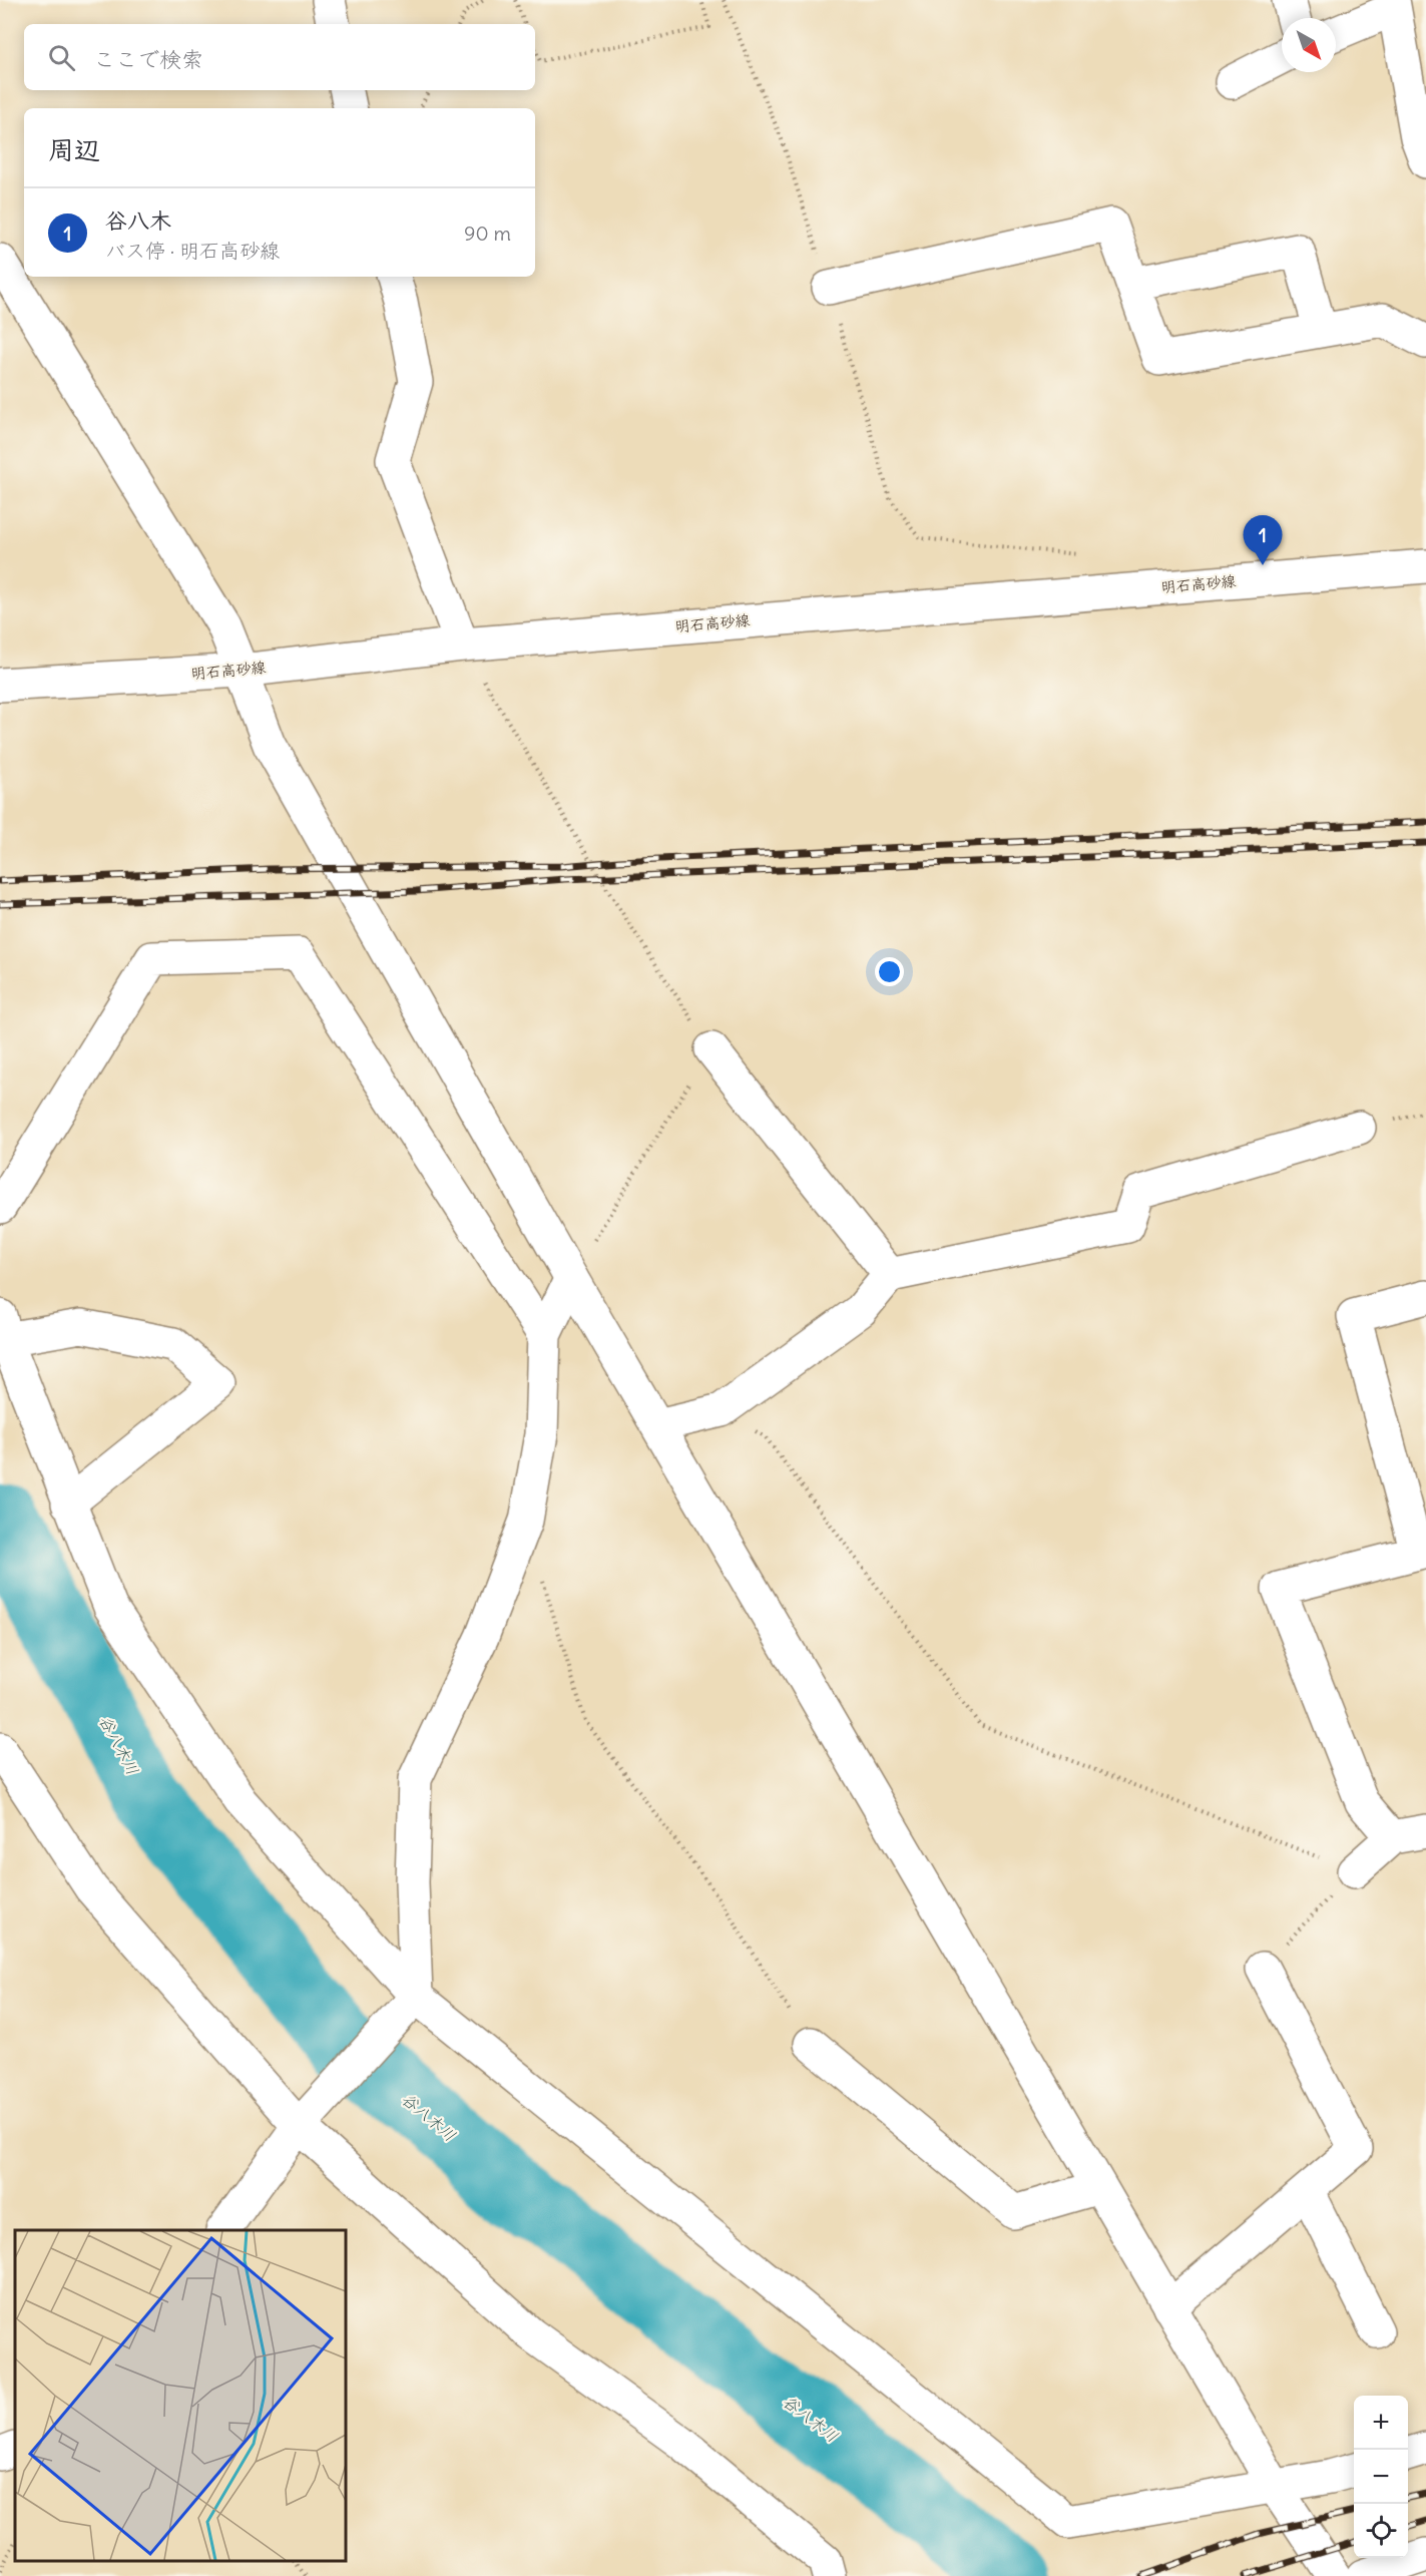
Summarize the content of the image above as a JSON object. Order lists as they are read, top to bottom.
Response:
{
  "streets": {
    "street": ["明石高砂線"]
  },
  "water": ["谷八木川"],
  "north": "bottom right",
  "page": {
    "search": "ここで検索",
    "heading": "周辺",
    "list": [
      {
        "mark": "1",
        "name": "谷八木",
        "note": "バス停 · 明石高砂線",
        "value": "90 m"
      }
    ],
    "pins": "1",
    "map_buttons": ["+", "−"]
  }
}
